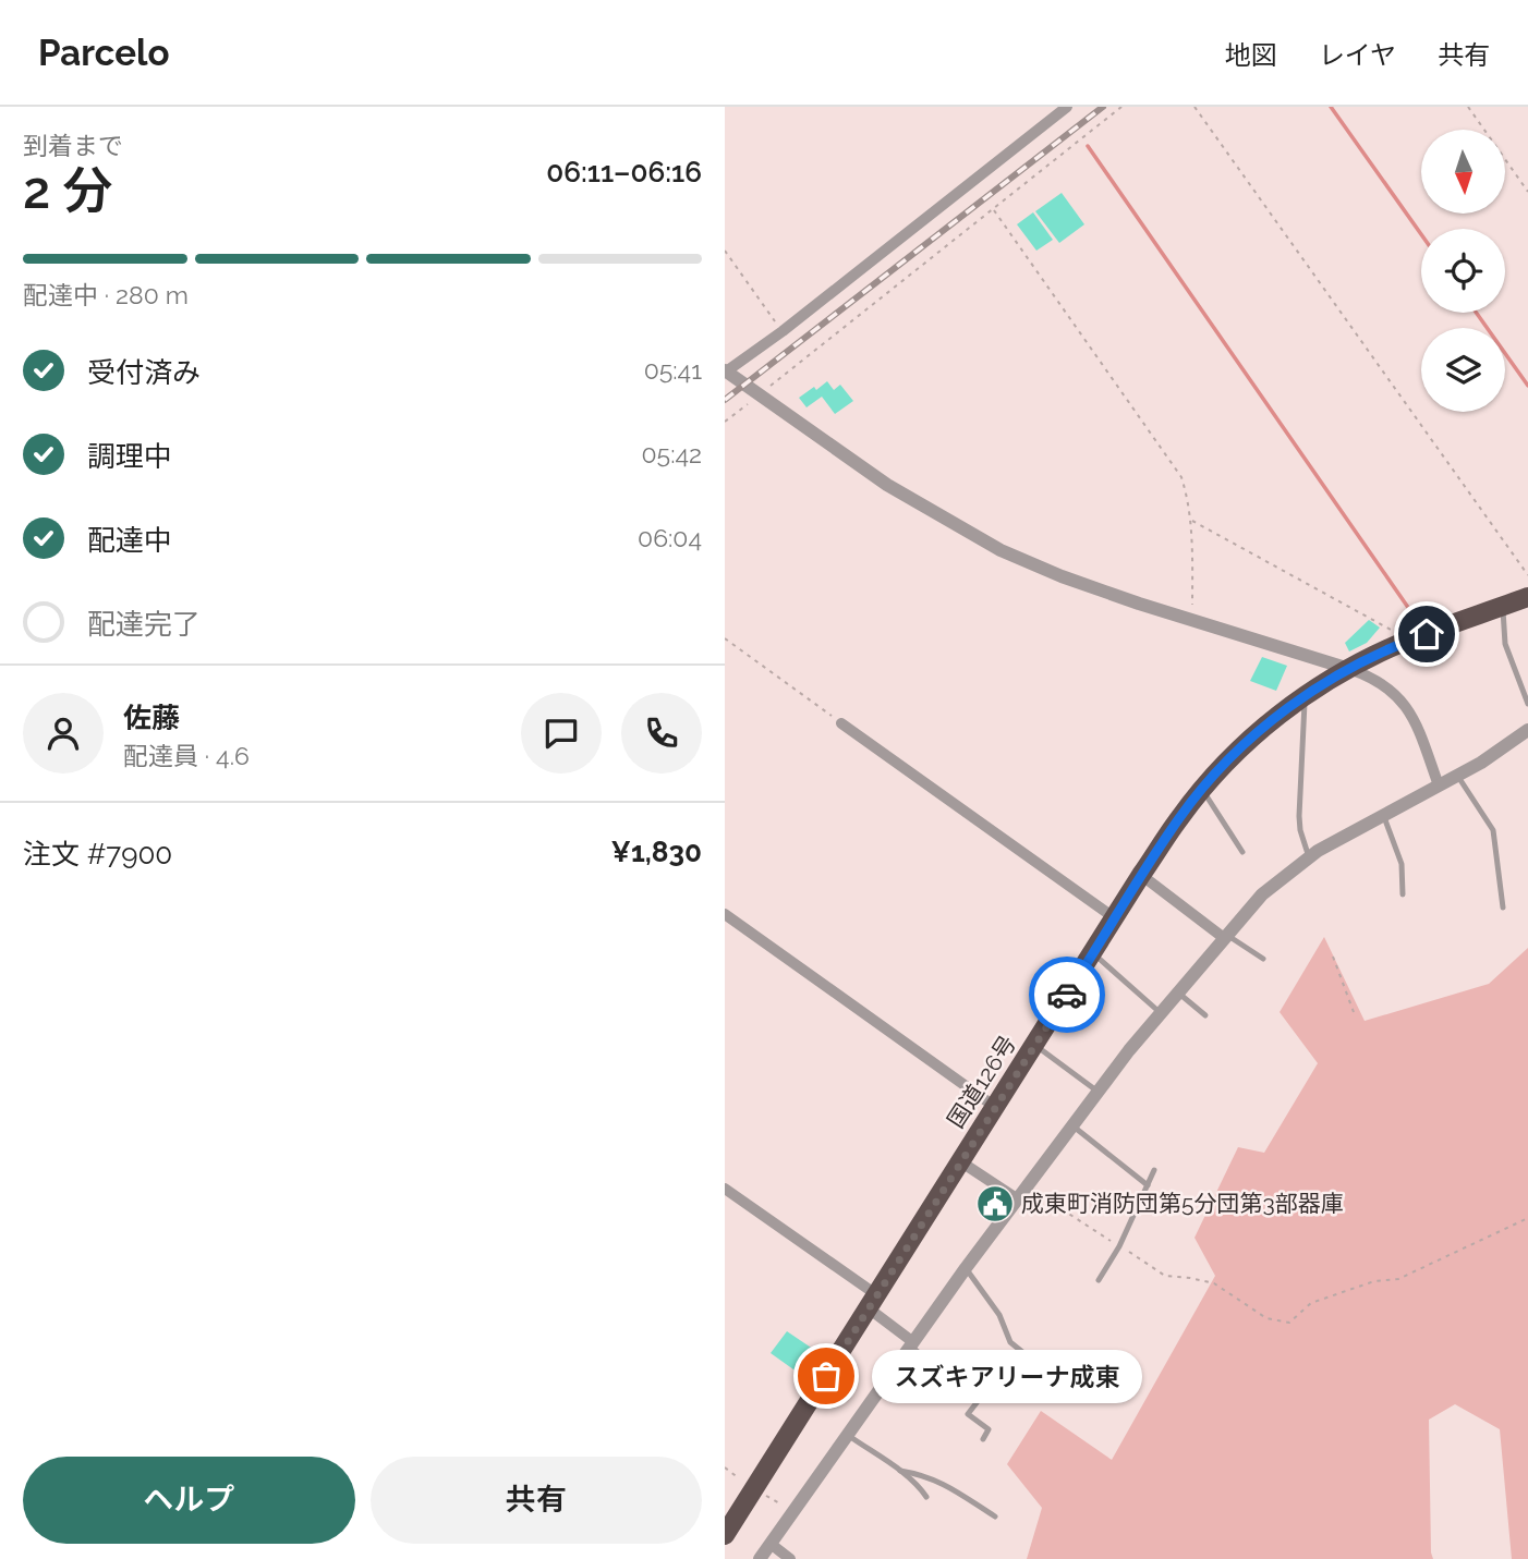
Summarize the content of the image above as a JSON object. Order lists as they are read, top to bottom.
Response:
{
  "streets": {
    "highway": ["国道126号"]
  },
  "places": {
    "public building": ["成東町消防団第5分団第3部器庫"],
    "other": ["スズキアリーナ成東"]
  },
  "north": "bottom",
  "page": {
    "header": "Parcelo",
    "nav": ["地図", "レイヤ", "共有"],
    "heading": ["2 分", "到着まで", "06:11–06:16"],
    "panel": [
      "佐藤",
      "配達員 · 4.6",
      "注文 #7900",
      "¥1,830"
    ],
    "bar": "配達中 · 280 m",
    "list": [
      ["受付済み", "05:41"],
      ["調理中", "05:42"],
      ["配達中", "06:04"],
      "配達完了"
    ],
    "bubble": "スズキアリーナ成東",
    "buttons": ["ヘルプ", "共有"]
  }
}
